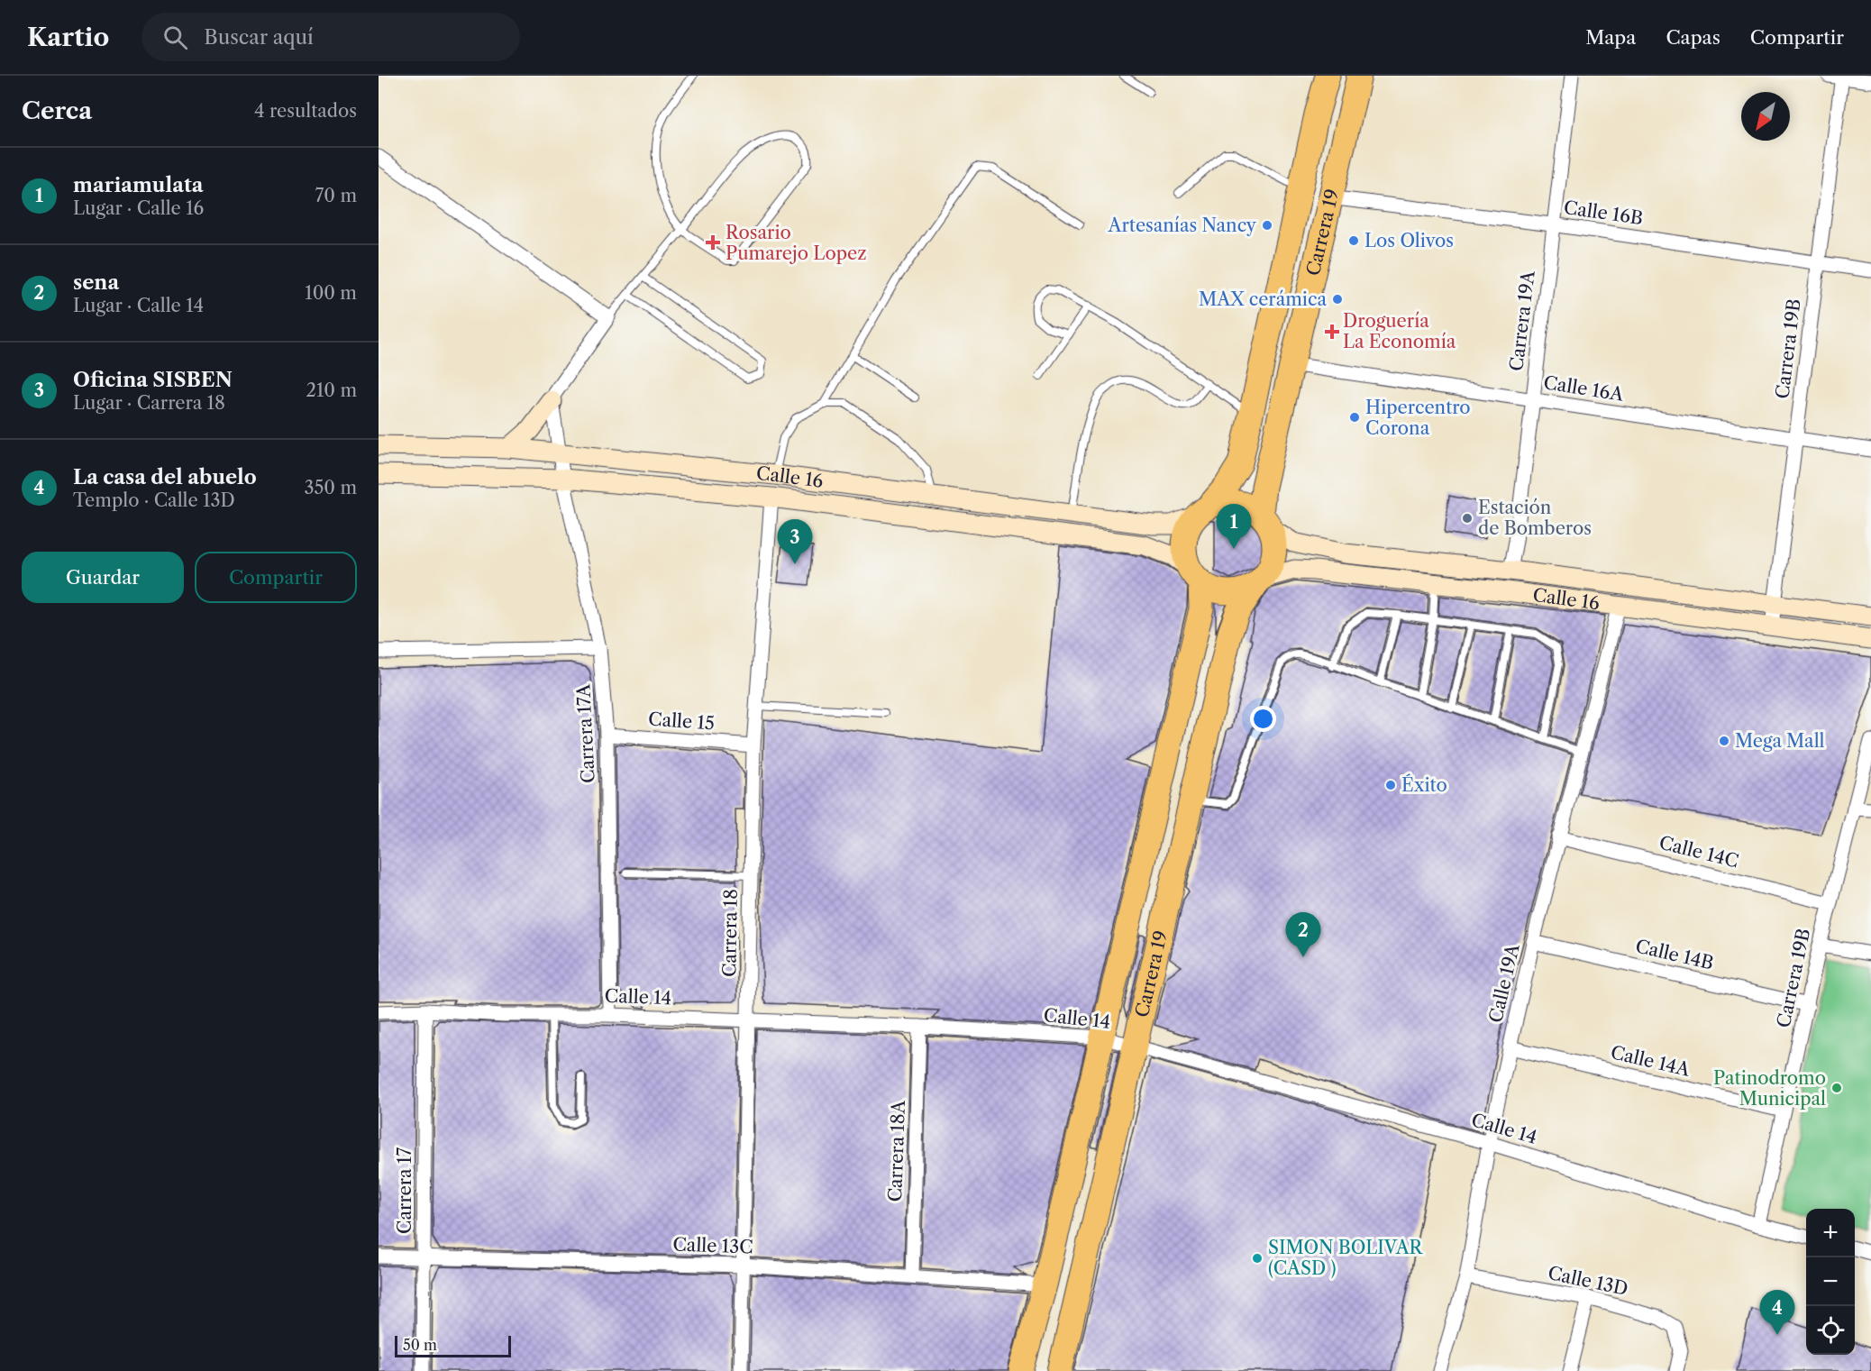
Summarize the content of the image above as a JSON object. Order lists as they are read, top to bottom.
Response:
{
  "streets": {
    "highway": ["Carrera 19"],
    "main road": ["Calle 16"],
    "street": [
      "Calle 16B",
      "Carrera 19A",
      "Carrera 19B",
      "Calle 16A",
      "Calle 15",
      "Carrera 17A",
      "Calle 14C",
      "Carrera 18",
      "Calle 14B",
      "Calle 19A",
      "Calle 14",
      "Calle 14A",
      "Carrera 18A",
      "Carrera 17",
      "Calle 13C",
      "Calle 13D"
    ]
  },
  "crossings": [
    ["Calle 16B", "Carrera 19"],
    ["Calle 16B", "Carrera 19A"],
    ["Calle 16B", "Carrera 19B"],
    ["Carrera 19", "Calle 16A"],
    ["Carrera 19", "Calle 16"],
    ["Carrera 19", "Calle 14"],
    ["Carrera 19", "Calle 13C"],
    ["Carrera 19A", "Calle 16A"],
    ["Carrera 19A", "Calle 16"],
    ["Carrera 19B", "Calle 16A"],
    ["Carrera 19B", "Calle 16"],
    ["Carrera 19B", "Calle 14C"],
    ["Carrera 19B", "Calle 14B"],
    ["Carrera 19B", "Calle 14"],
    ["Carrera 19B", "Calle 14A"],
    ["Calle 16", "Carrera 17A"],
    ["Calle 16", "Carrera 18"],
    ["Calle 16", "Calle 19A"],
    ["Calle 15", "Carrera 17A"],
    ["Calle 15", "Carrera 18"],
    ["Carrera 17A", "Calle 14"],
    ["Calle 14C", "Calle 19A"],
    ["Carrera 18", "Calle 14"],
    ["Carrera 18", "Calle 13C"],
    ["Calle 14B", "Calle 19A"],
    ["Calle 19A", "Calle 14"],
    ["Calle 19A", "Calle 14A"],
    ["Calle 19A", "Calle 13D"],
    ["Calle 14", "Carrera 18A"],
    ["Calle 14", "Carrera 17"],
    ["Carrera 18A", "Calle 13C"],
    ["Carrera 17", "Calle 13C"]
  ],
  "places": {
    "other": [
      "Artesanías Nancy",
      "Los Olivos",
      "MAX cerámica",
      "Hipercentro Corona",
      "Estación de Bomberos",
      "Mega Mall",
      "Éxito",
      "Patinodromo Municipal",
      "SIMON BOLIVAR (CASD )"
    ],
    "health": ["Rosario Pumarejo Lopez", "Droguería La Economía"]
  },
  "scale_bar": "50 m",
  "north": "bottom left",
  "page": {
    "header": "Kartio",
    "search": "Buscar aquí",
    "nav": ["Mapa", "Capas", "Compartir"],
    "heading": ["Cerca", "4 resultados"],
    "list": [
      {
        "mark": "1",
        "name": "mariamulata",
        "note": "Lugar · Calle 16",
        "value": "70 m"
      },
      {
        "mark": "2",
        "name": "sena",
        "note": "Lugar · Calle 14",
        "value": "100 m"
      },
      {
        "mark": "3",
        "name": "Oficina SISBEN",
        "note": "Lugar · Carrera 18",
        "value": "210 m"
      },
      {
        "mark": "4",
        "name": "La casa del abuelo",
        "note": "Templo · Calle 13D",
        "value": "350 m"
      }
    ],
    "pins": [
      "1",
      "3",
      "2",
      "4"
    ],
    "buttons": ["Guardar", "Compartir"],
    "map_buttons": ["+", "−"],
    "scale": "50 m"
  }
}
